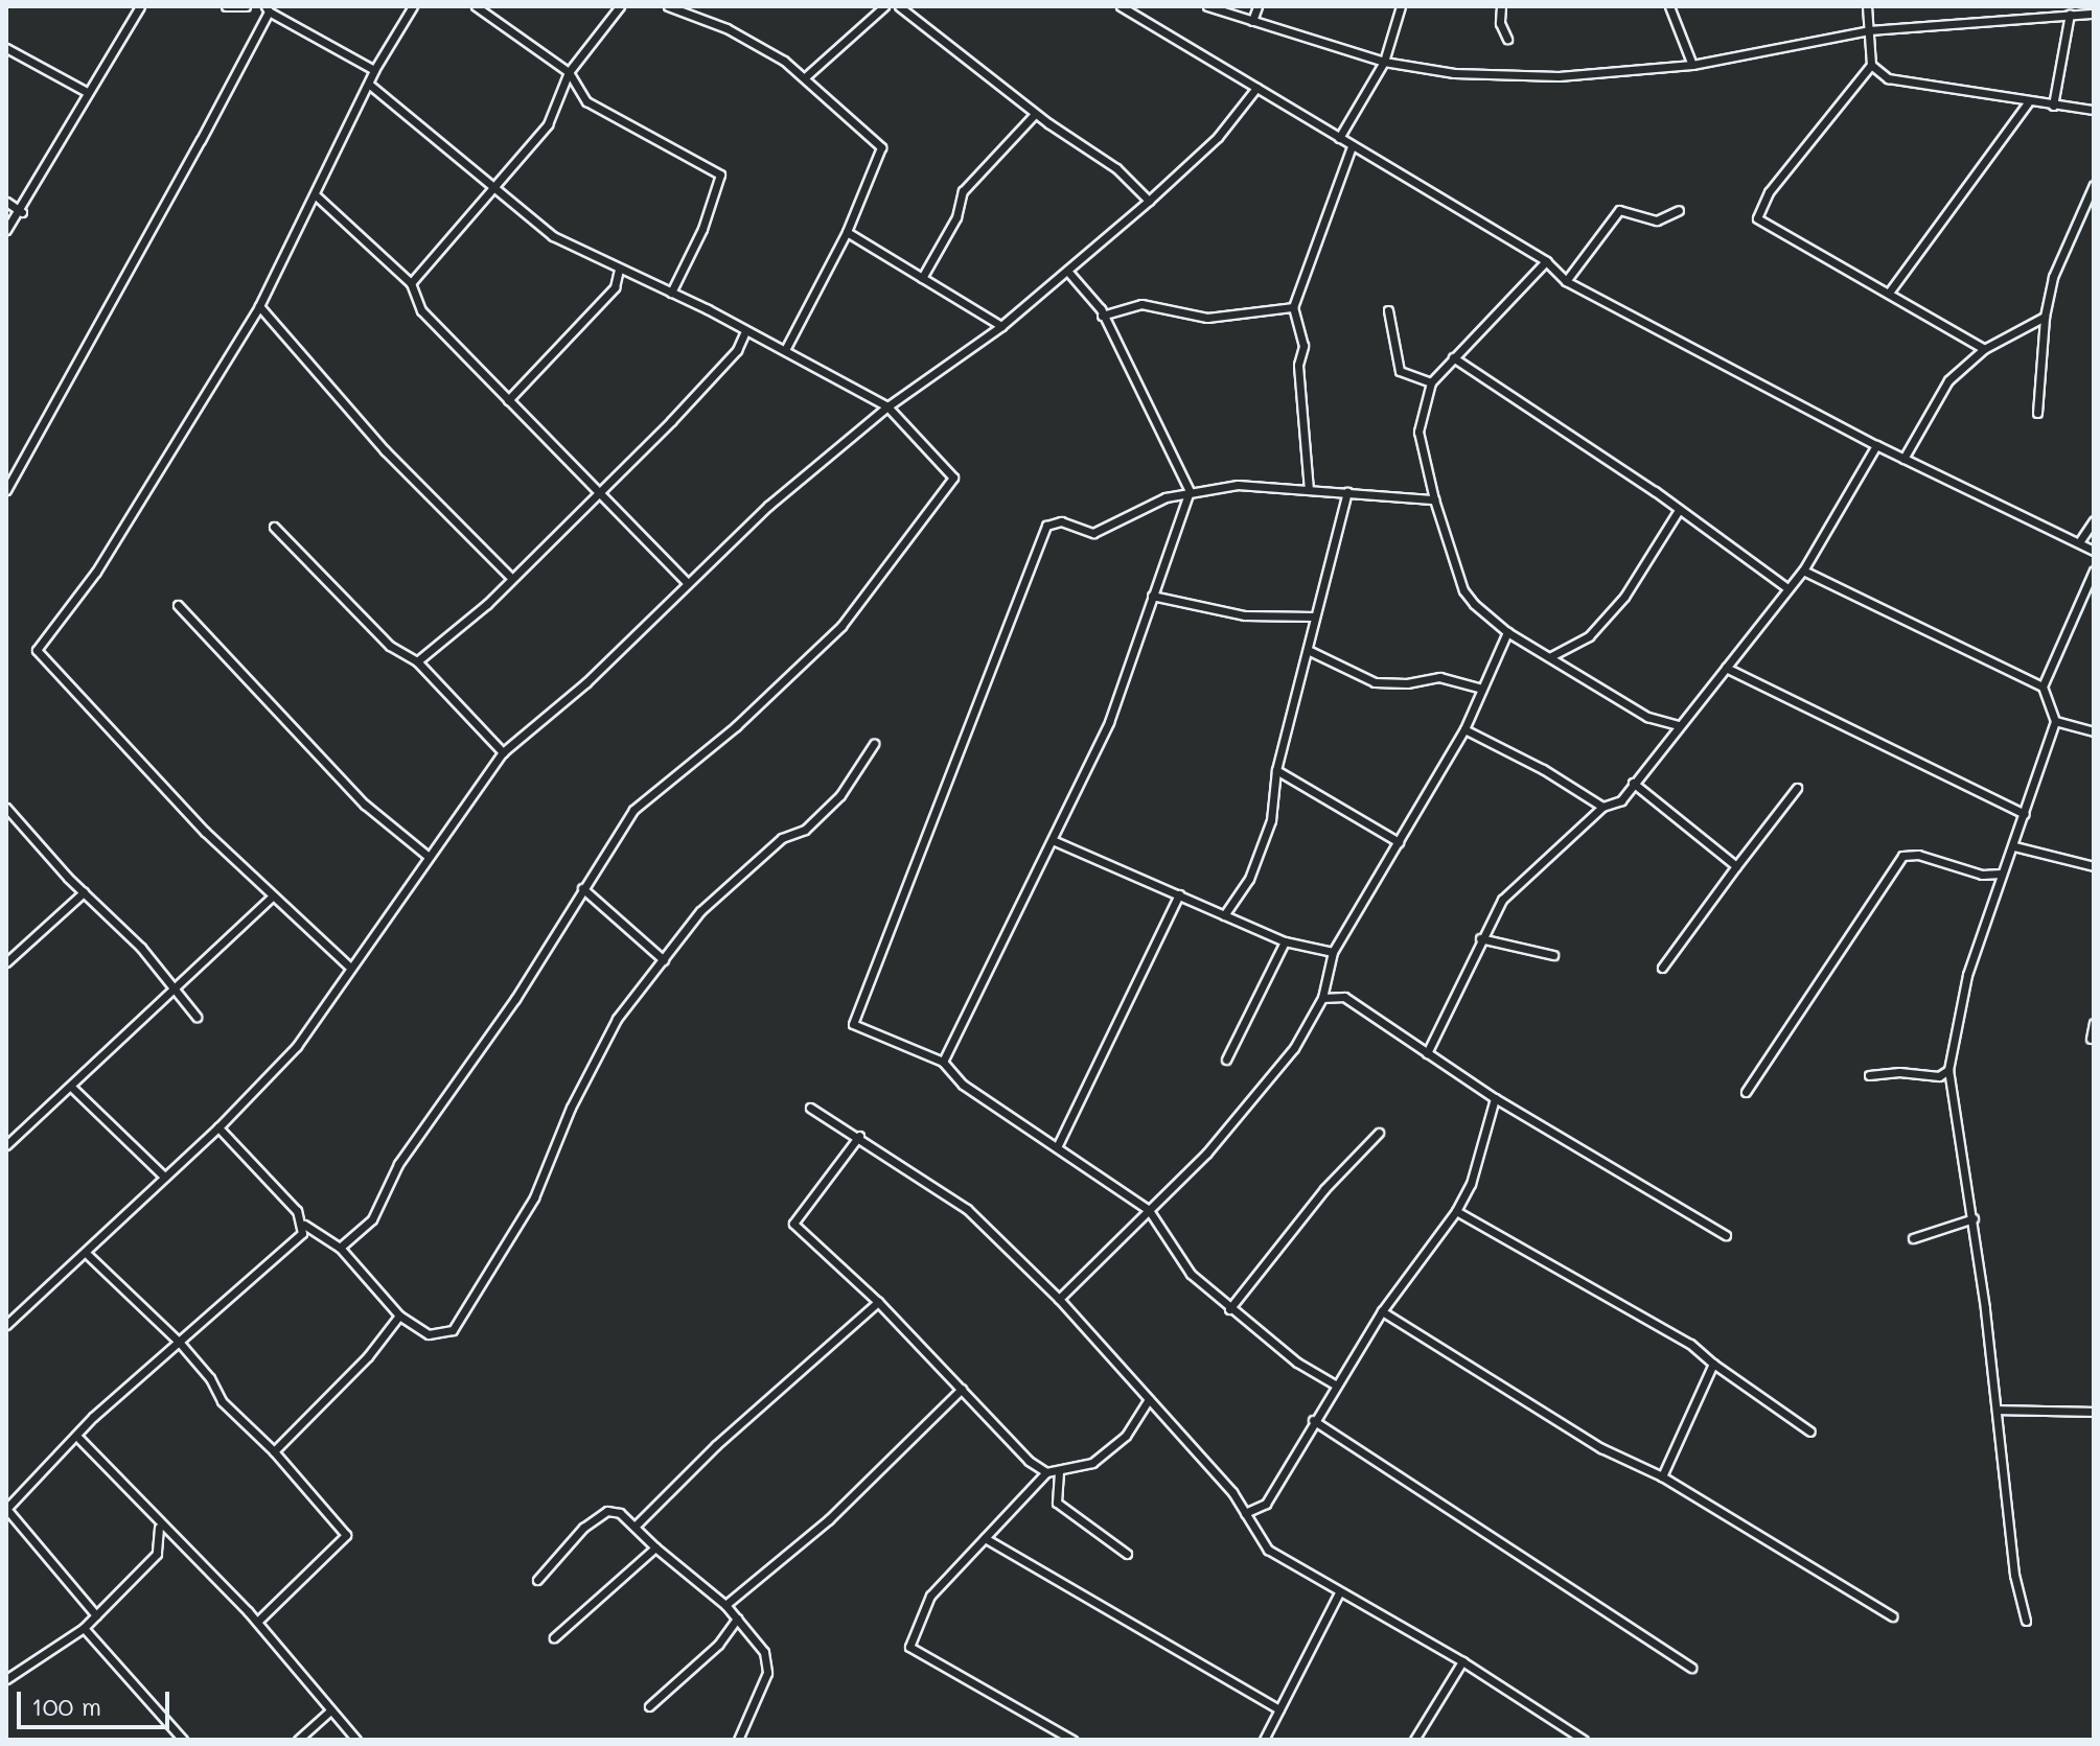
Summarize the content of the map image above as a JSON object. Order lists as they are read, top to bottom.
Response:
{
  "scale_bar": "100 m"
}
